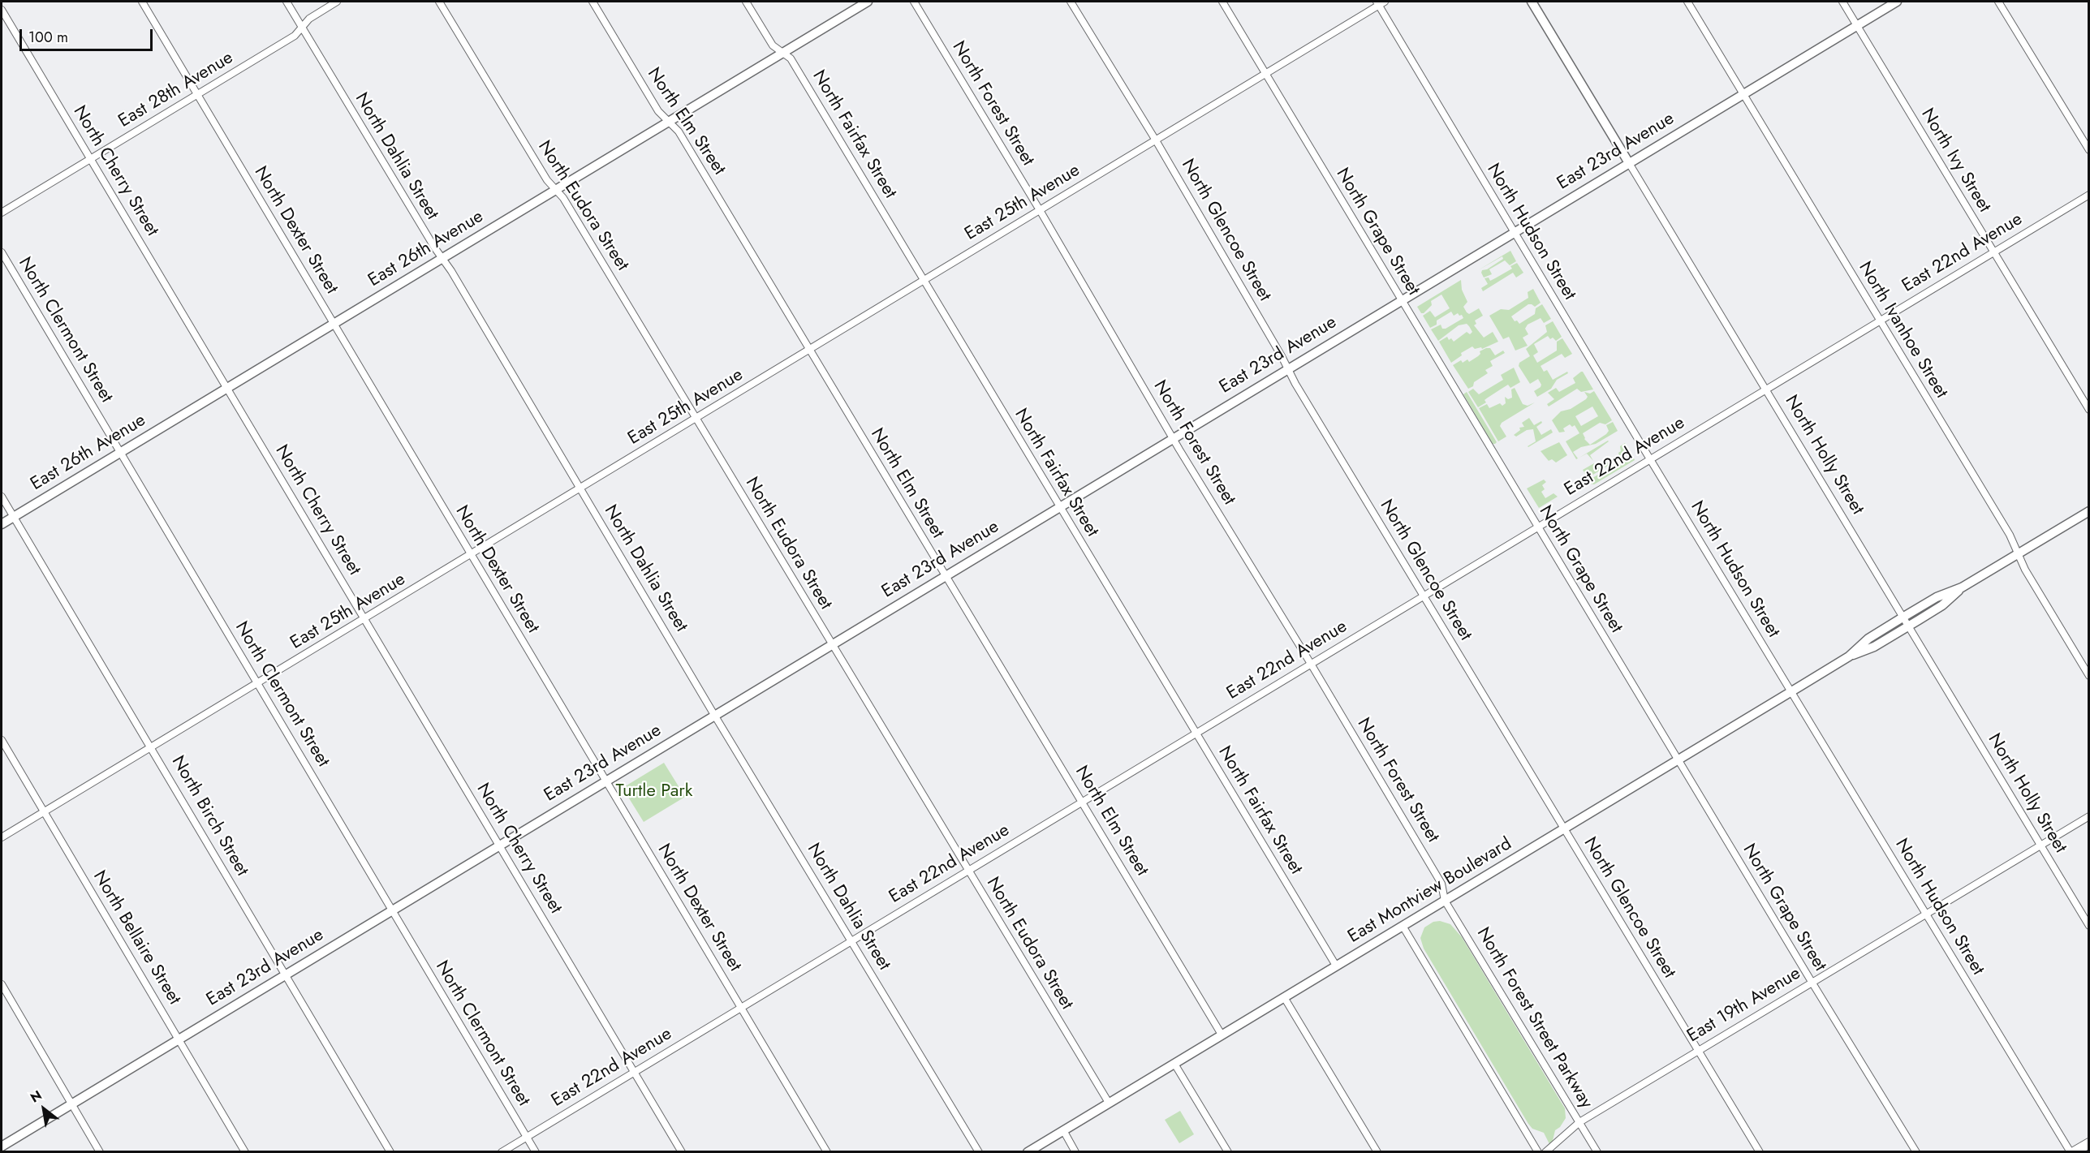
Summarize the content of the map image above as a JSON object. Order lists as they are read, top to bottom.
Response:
{
  "streets": {
    "street": [
      "East 28th Avenue",
      "North Forest Street",
      "North Elm Street",
      "North Fairfax Street",
      "East 23rd Avenue",
      "North Dahlia Street",
      "North Ivy Street",
      "North Cherry Street",
      "East 25th Avenue",
      "North Eudora Street",
      "North Dexter Street",
      "North Glencoe Street",
      "North Grape Street",
      "North Hudson Street",
      "East 26th Avenue",
      "East 22nd Avenue",
      "North Clermont Street",
      "North Ivanhoe Street",
      "North Holly Street",
      "North Birch Street",
      "East Montview Boulevard",
      "North Bellaire Street",
      "East 19th Avenue",
      "North Forest Street Parkway"
    ]
  },
  "crossings": [
    ["East 28th Avenue", "North Dahlia Street"],
    ["East 28th Avenue", "North Cherry Street"],
    ["East 28th Avenue", "North Dexter Street"],
    ["North Forest Street", "East 23rd Avenue"],
    ["North Forest Street", "East 25th Avenue"],
    ["North Forest Street", "East 22nd Avenue"],
    ["North Forest Street", "East Montview Boulevard"],
    ["North Forest Street", "North Forest Street Parkway"],
    ["North Elm Street", "East 23rd Avenue"],
    ["North Elm Street", "East 25th Avenue"],
    ["North Elm Street", "East 26th Avenue"],
    ["North Elm Street", "East 22nd Avenue"],
    ["North Elm Street", "East Montview Boulevard"],
    ["North Fairfax Street", "East 23rd Avenue"],
    ["North Fairfax Street", "East 25th Avenue"],
    ["North Fairfax Street", "East 26th Avenue"],
    ["North Fairfax Street", "East 22nd Avenue"],
    ["North Fairfax Street", "East Montview Boulevard"],
    ["East 23rd Avenue", "North Dahlia Street"],
    ["East 23rd Avenue", "North Ivy Street"],
    ["East 23rd Avenue", "North Cherry Street"],
    ["East 23rd Avenue", "North Eudora Street"],
    ["East 23rd Avenue", "North Dexter Street"],
    ["East 23rd Avenue", "North Glencoe Street"],
    ["East 23rd Avenue", "North Grape Street"],
    ["East 23rd Avenue", "North Hudson Street"],
    ["East 23rd Avenue", "North Clermont Street"],
    ["East 23rd Avenue", "North Ivanhoe Street"],
    ["East 23rd Avenue", "North Holly Street"],
    ["East 23rd Avenue", "North Birch Street"],
    ["East 23rd Avenue", "North Bellaire Street"],
    ["North Dahlia Street", "East 25th Avenue"],
    ["North Dahlia Street", "East 26th Avenue"],
    ["North Dahlia Street", "East 22nd Avenue"],
    ["North Ivy Street", "East 22nd Avenue"],
    ["North Cherry Street", "East 25th Avenue"],
    ["North Cherry Street", "East 26th Avenue"],
    ["North Cherry Street", "East 22nd Avenue"],
    ["East 25th Avenue", "North Eudora Street"],
    ["East 25th Avenue", "North Dexter Street"],
    ["East 25th Avenue", "North Glencoe Street"],
    ["East 25th Avenue", "North Grape Street"],
    ["East 25th Avenue", "North Hudson Street"],
    ["East 25th Avenue", "North Clermont Street"],
    ["East 25th Avenue", "North Birch Street"],
    ["East 25th Avenue", "North Bellaire Street"],
    ["North Eudora Street", "East 26th Avenue"],
    ["North Eudora Street", "East 22nd Avenue"],
    ["North Eudora Street", "East Montview Boulevard"],
    ["North Dexter Street", "East 26th Avenue"],
    ["North Dexter Street", "East 22nd Avenue"],
    ["North Glencoe Street", "East 22nd Avenue"],
    ["North Glencoe Street", "East Montview Boulevard"],
    ["North Glencoe Street", "East 19th Avenue"],
    ["North Grape Street", "East 22nd Avenue"],
    ["North Grape Street", "East Montview Boulevard"],
    ["North Grape Street", "East 19th Avenue"],
    ["North Hudson Street", "East 22nd Avenue"],
    ["North Hudson Street", "East Montview Boulevard"],
    ["North Hudson Street", "East 19th Avenue"],
    ["East 26th Avenue", "North Clermont Street"],
    ["East 26th Avenue", "North Birch Street"],
    ["East 22nd Avenue", "North Clermont Street"],
    ["East 22nd Avenue", "North Ivanhoe Street"],
    ["East 22nd Avenue", "North Holly Street"],
    ["North Ivanhoe Street", "East Montview Boulevard"],
    ["North Holly Street", "East Montview Boulevard"],
    ["North Holly Street", "East 19th Avenue"],
    ["East Montview Boulevard", "North Forest Street Parkway"],
    ["East 19th Avenue", "North Forest Street Parkway"]
  ],
  "parks": ["Turtle Park"],
  "scale_bar": "100 m",
  "north": "top left"
}
